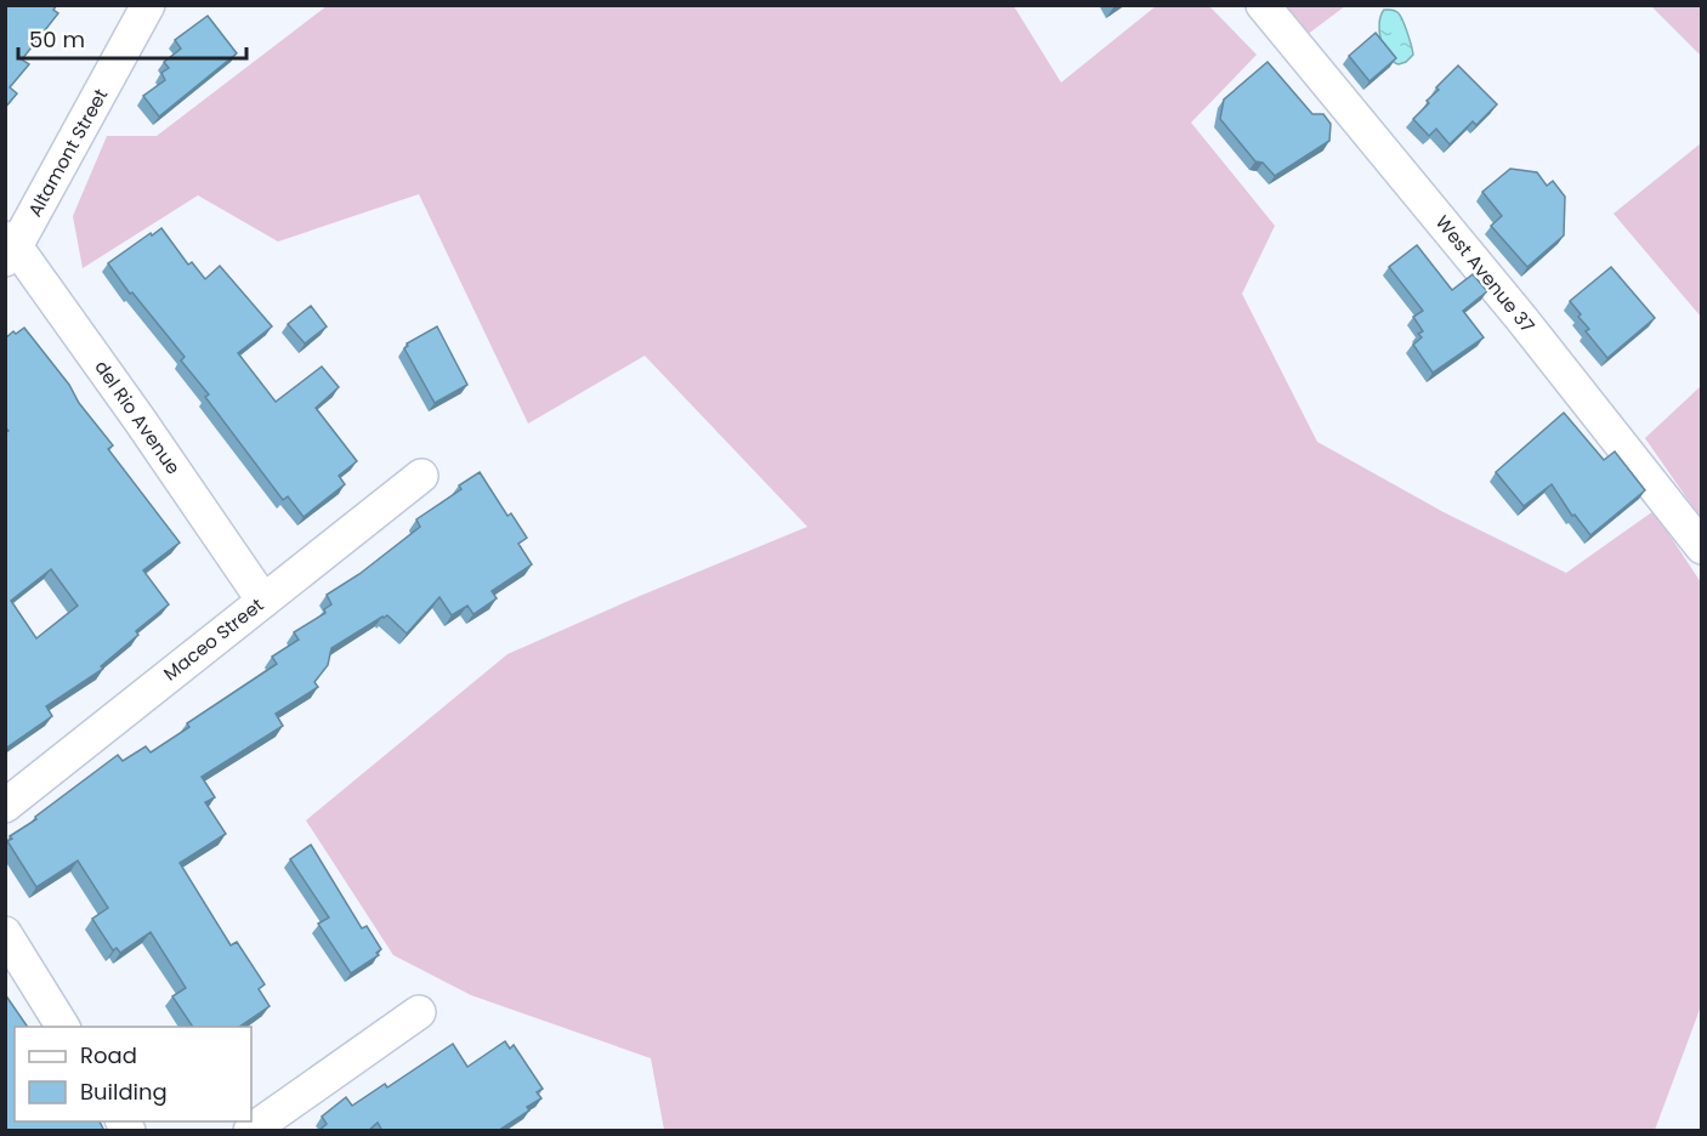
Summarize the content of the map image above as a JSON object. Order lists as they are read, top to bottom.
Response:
{
  "streets": {
    "street": [
      "Altamont Street",
      "West Avenue 37",
      "del Rio Avenue",
      "Maceo Street"
    ]
  },
  "crossings": [
    ["Altamont Street", "del Rio Avenue"],
    ["del Rio Avenue", "Maceo Street"]
  ],
  "legend": ["Road", "Building"],
  "scale_bar": "50 m"
}
